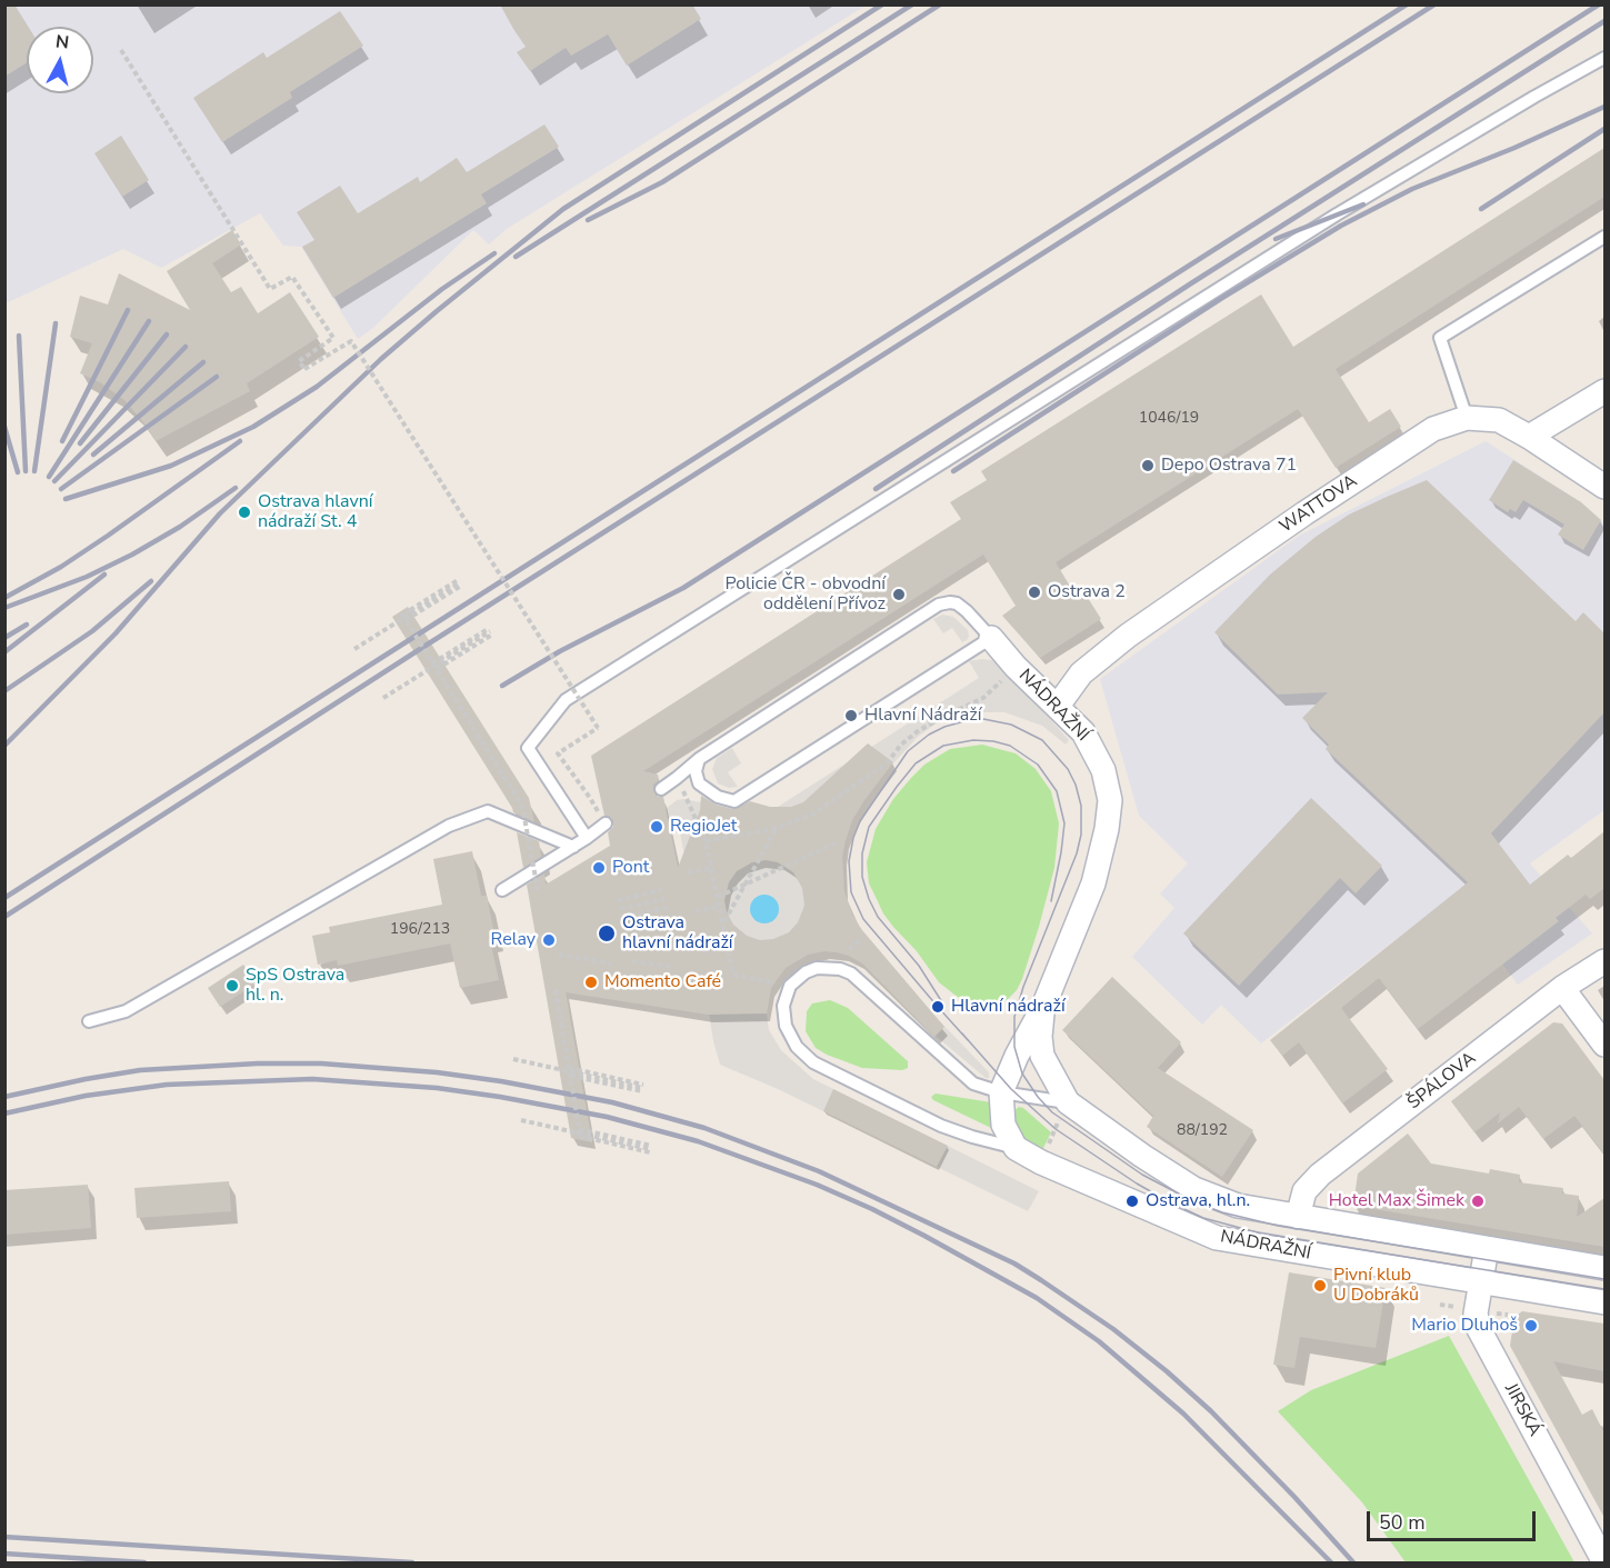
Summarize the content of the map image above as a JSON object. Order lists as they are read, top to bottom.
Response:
{
  "streets": {
    "street": [
      "WATTOVA",
      "NÁDRAŽNÍ",
      "ŠPÁLOVA",
      "JIRSKÁ"
    ]
  },
  "crossings": [
    ["WATTOVA", "NÁDRAŽNÍ"],
    ["NÁDRAŽNÍ", "ŠPÁLOVA"],
    ["NÁDRAŽNÍ", "JIRSKÁ"]
  ],
  "places": [
    "Depo Ostrava 71",
    "Ostrava hlavní nádraží St. 4",
    "Ostrava 2",
    "Policie ČR - obvodní oddělení Přívoz",
    "Hlavní Nádraží",
    "RegioJet",
    "Pont",
    "Ostrava hlavní nádraží",
    "Relay",
    "Momento Café",
    "SpS Ostrava hl. n.",
    "Hlavní nádraží",
    "Ostrava, hl.n.",
    "Hotel Max Šimek",
    "Pivní klub U Dobráků",
    "Mario Dluhoš"
  ],
  "house_numbers": ["1046/19", "196/213", "88/192"],
  "scale_bar": "50 m",
  "north": "top"
}
